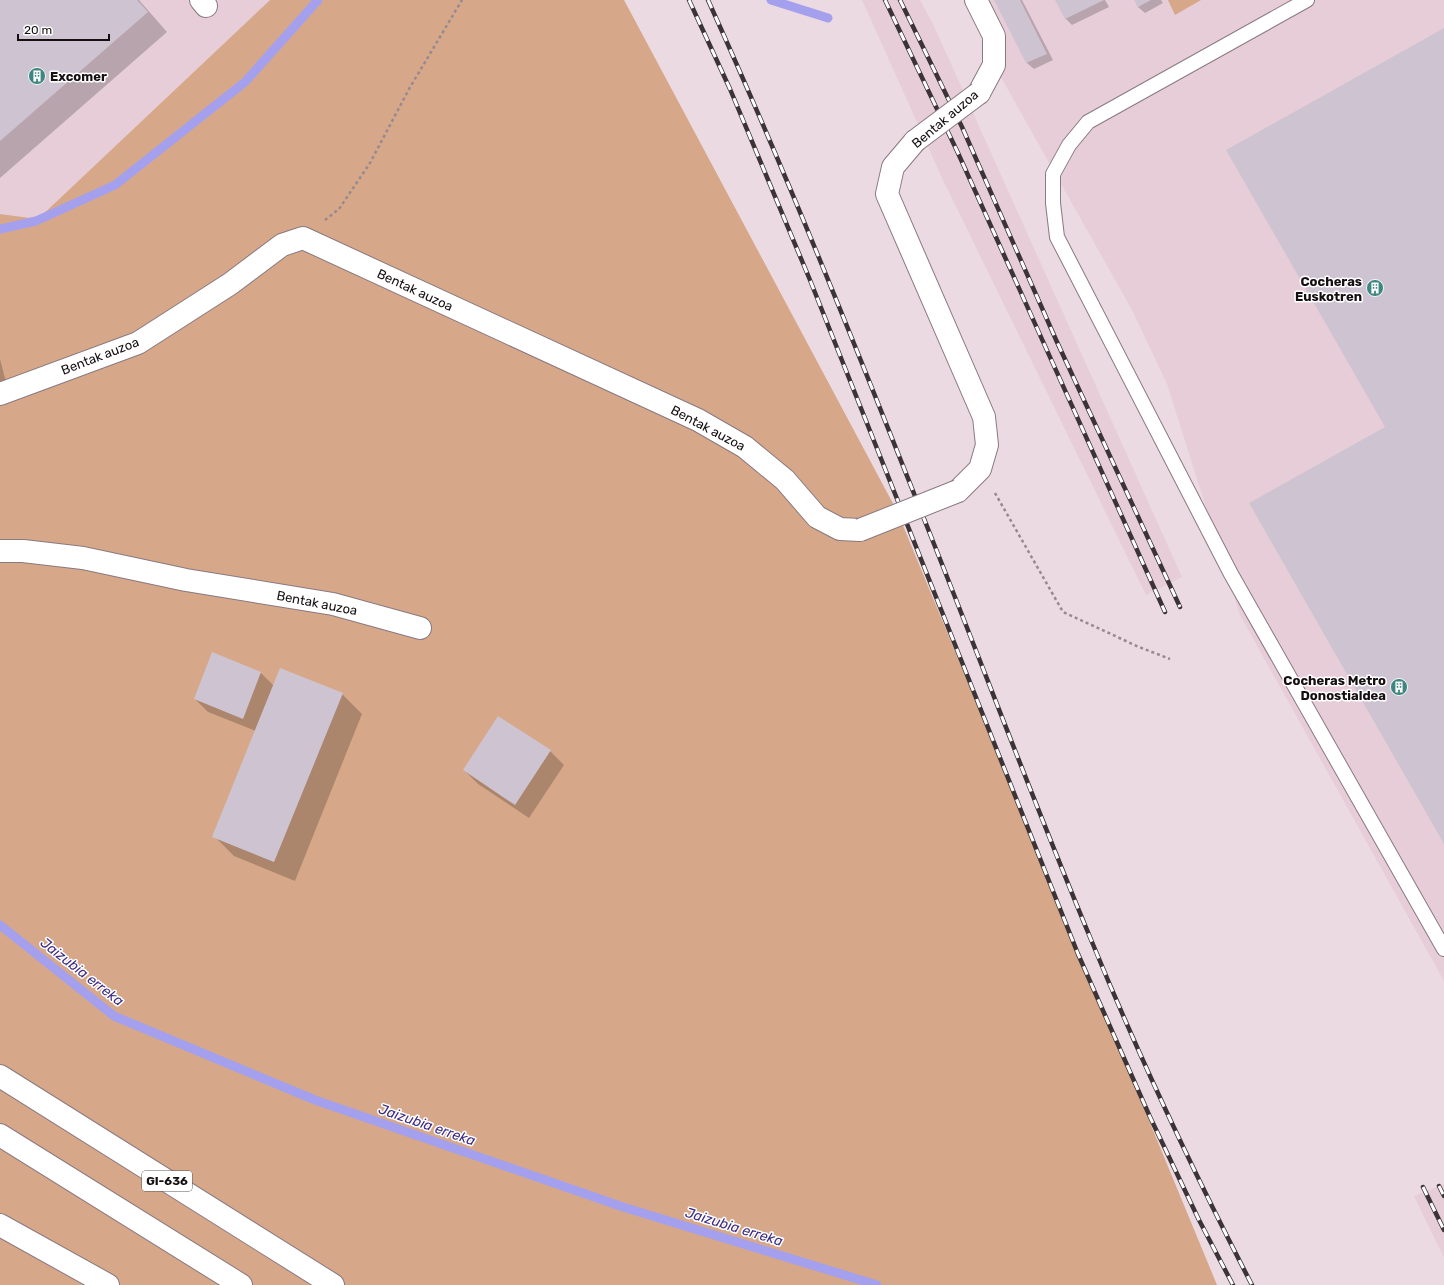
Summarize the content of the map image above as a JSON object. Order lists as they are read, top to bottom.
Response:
{
  "streets": {
    "street": ["Bentak auzoa", "GI-636"]
  },
  "water": ["Jaizubia erreka"],
  "places": {
    "building": ["Excomer", "Cocheras Euskotren", "Cocheras Metro Donostialdea"]
  },
  "scale_bar": "20 m"
}
